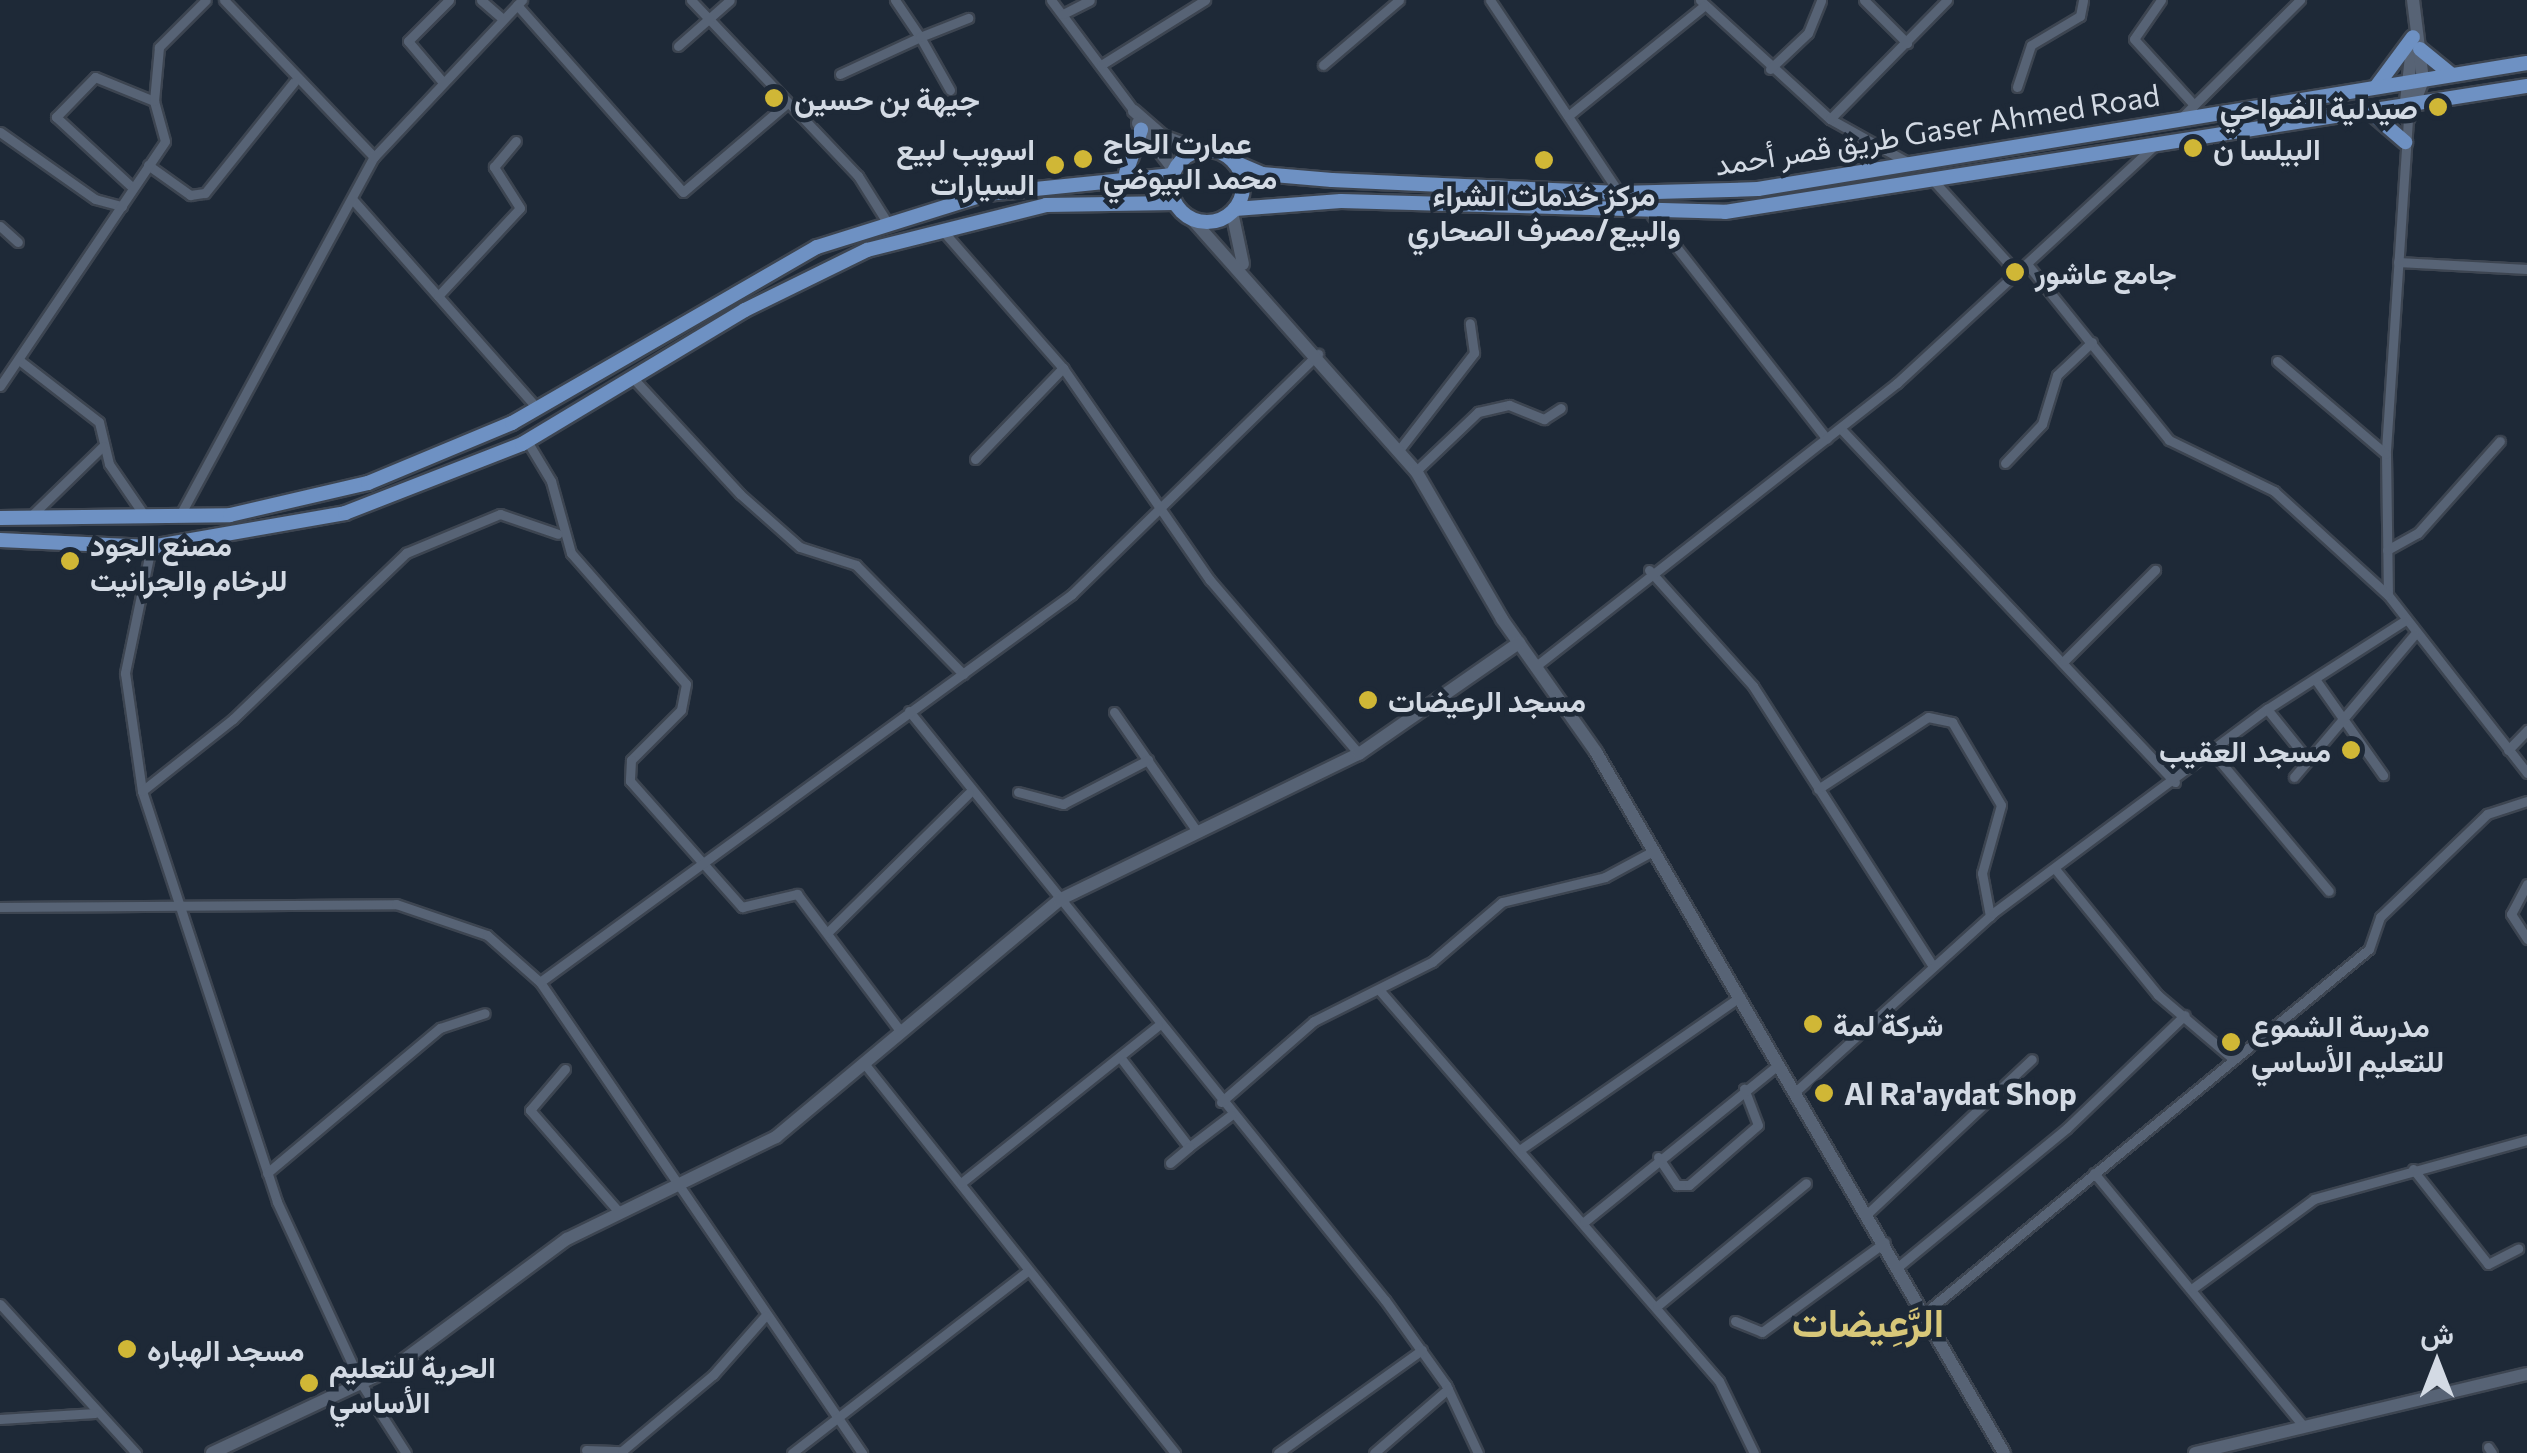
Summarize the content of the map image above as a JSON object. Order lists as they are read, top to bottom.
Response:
{
  "streets": {
    "main road": ["طريق قصر أحمد Gaser Ahmed Road"]
  },
  "districts": ["الرَّعِيضات"],
  "places": [
    "جيهة بن حسين",
    "صيدلية الضواحي",
    "البيلسا ن",
    "عمارت الحاج محمد البيوضي",
    "مركز خدمات الشراء والبيع/مصرف الصحاري",
    "اسويب لبيع السيارات",
    "جامع عاشور",
    "مصنع الجود للرخام والجرانيت",
    "مسجد الرعيضات",
    "مسجد العقيب",
    "شركة لمة",
    "مدرسة الشموع للتعليم الأساسي",
    "Al Ra'aydat Shop",
    "مسجد الهباره",
    "الحرية للتعليم الأساسي"
  ],
  "north": "top"
}
